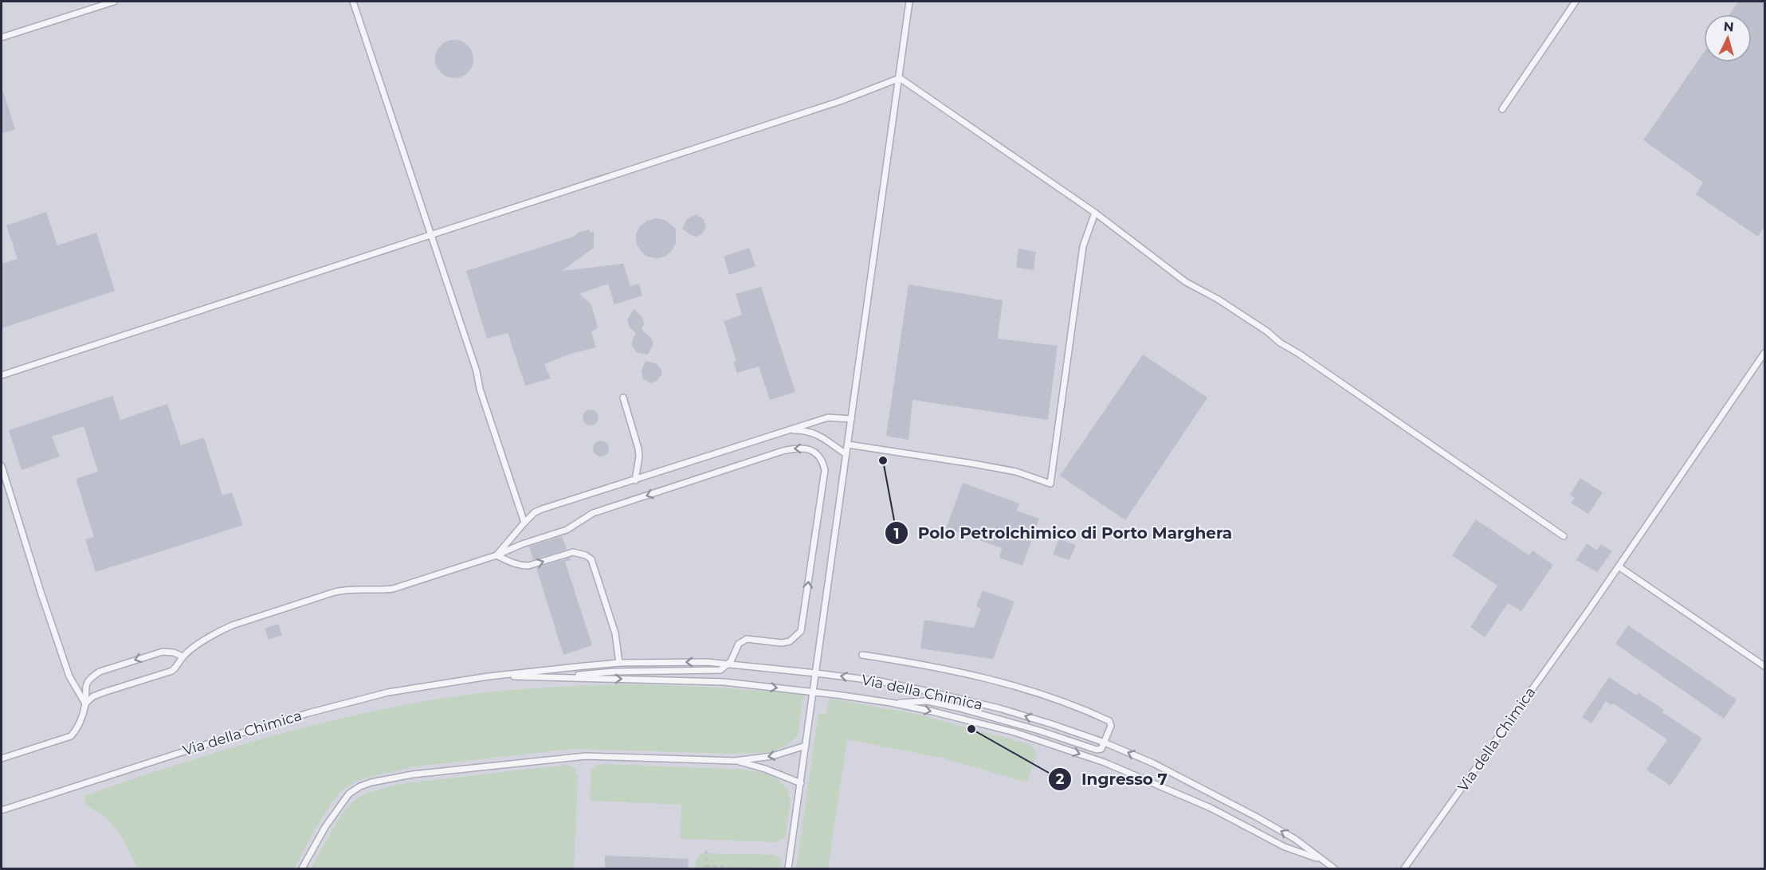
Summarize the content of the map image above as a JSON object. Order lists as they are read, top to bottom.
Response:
{
  "streets": {
    "lane": ["Via della Chimica"]
  },
  "places": ["Polo Petrolchimico di Porto Marghera", "Ingresso 7"],
  "north": "top"
}
